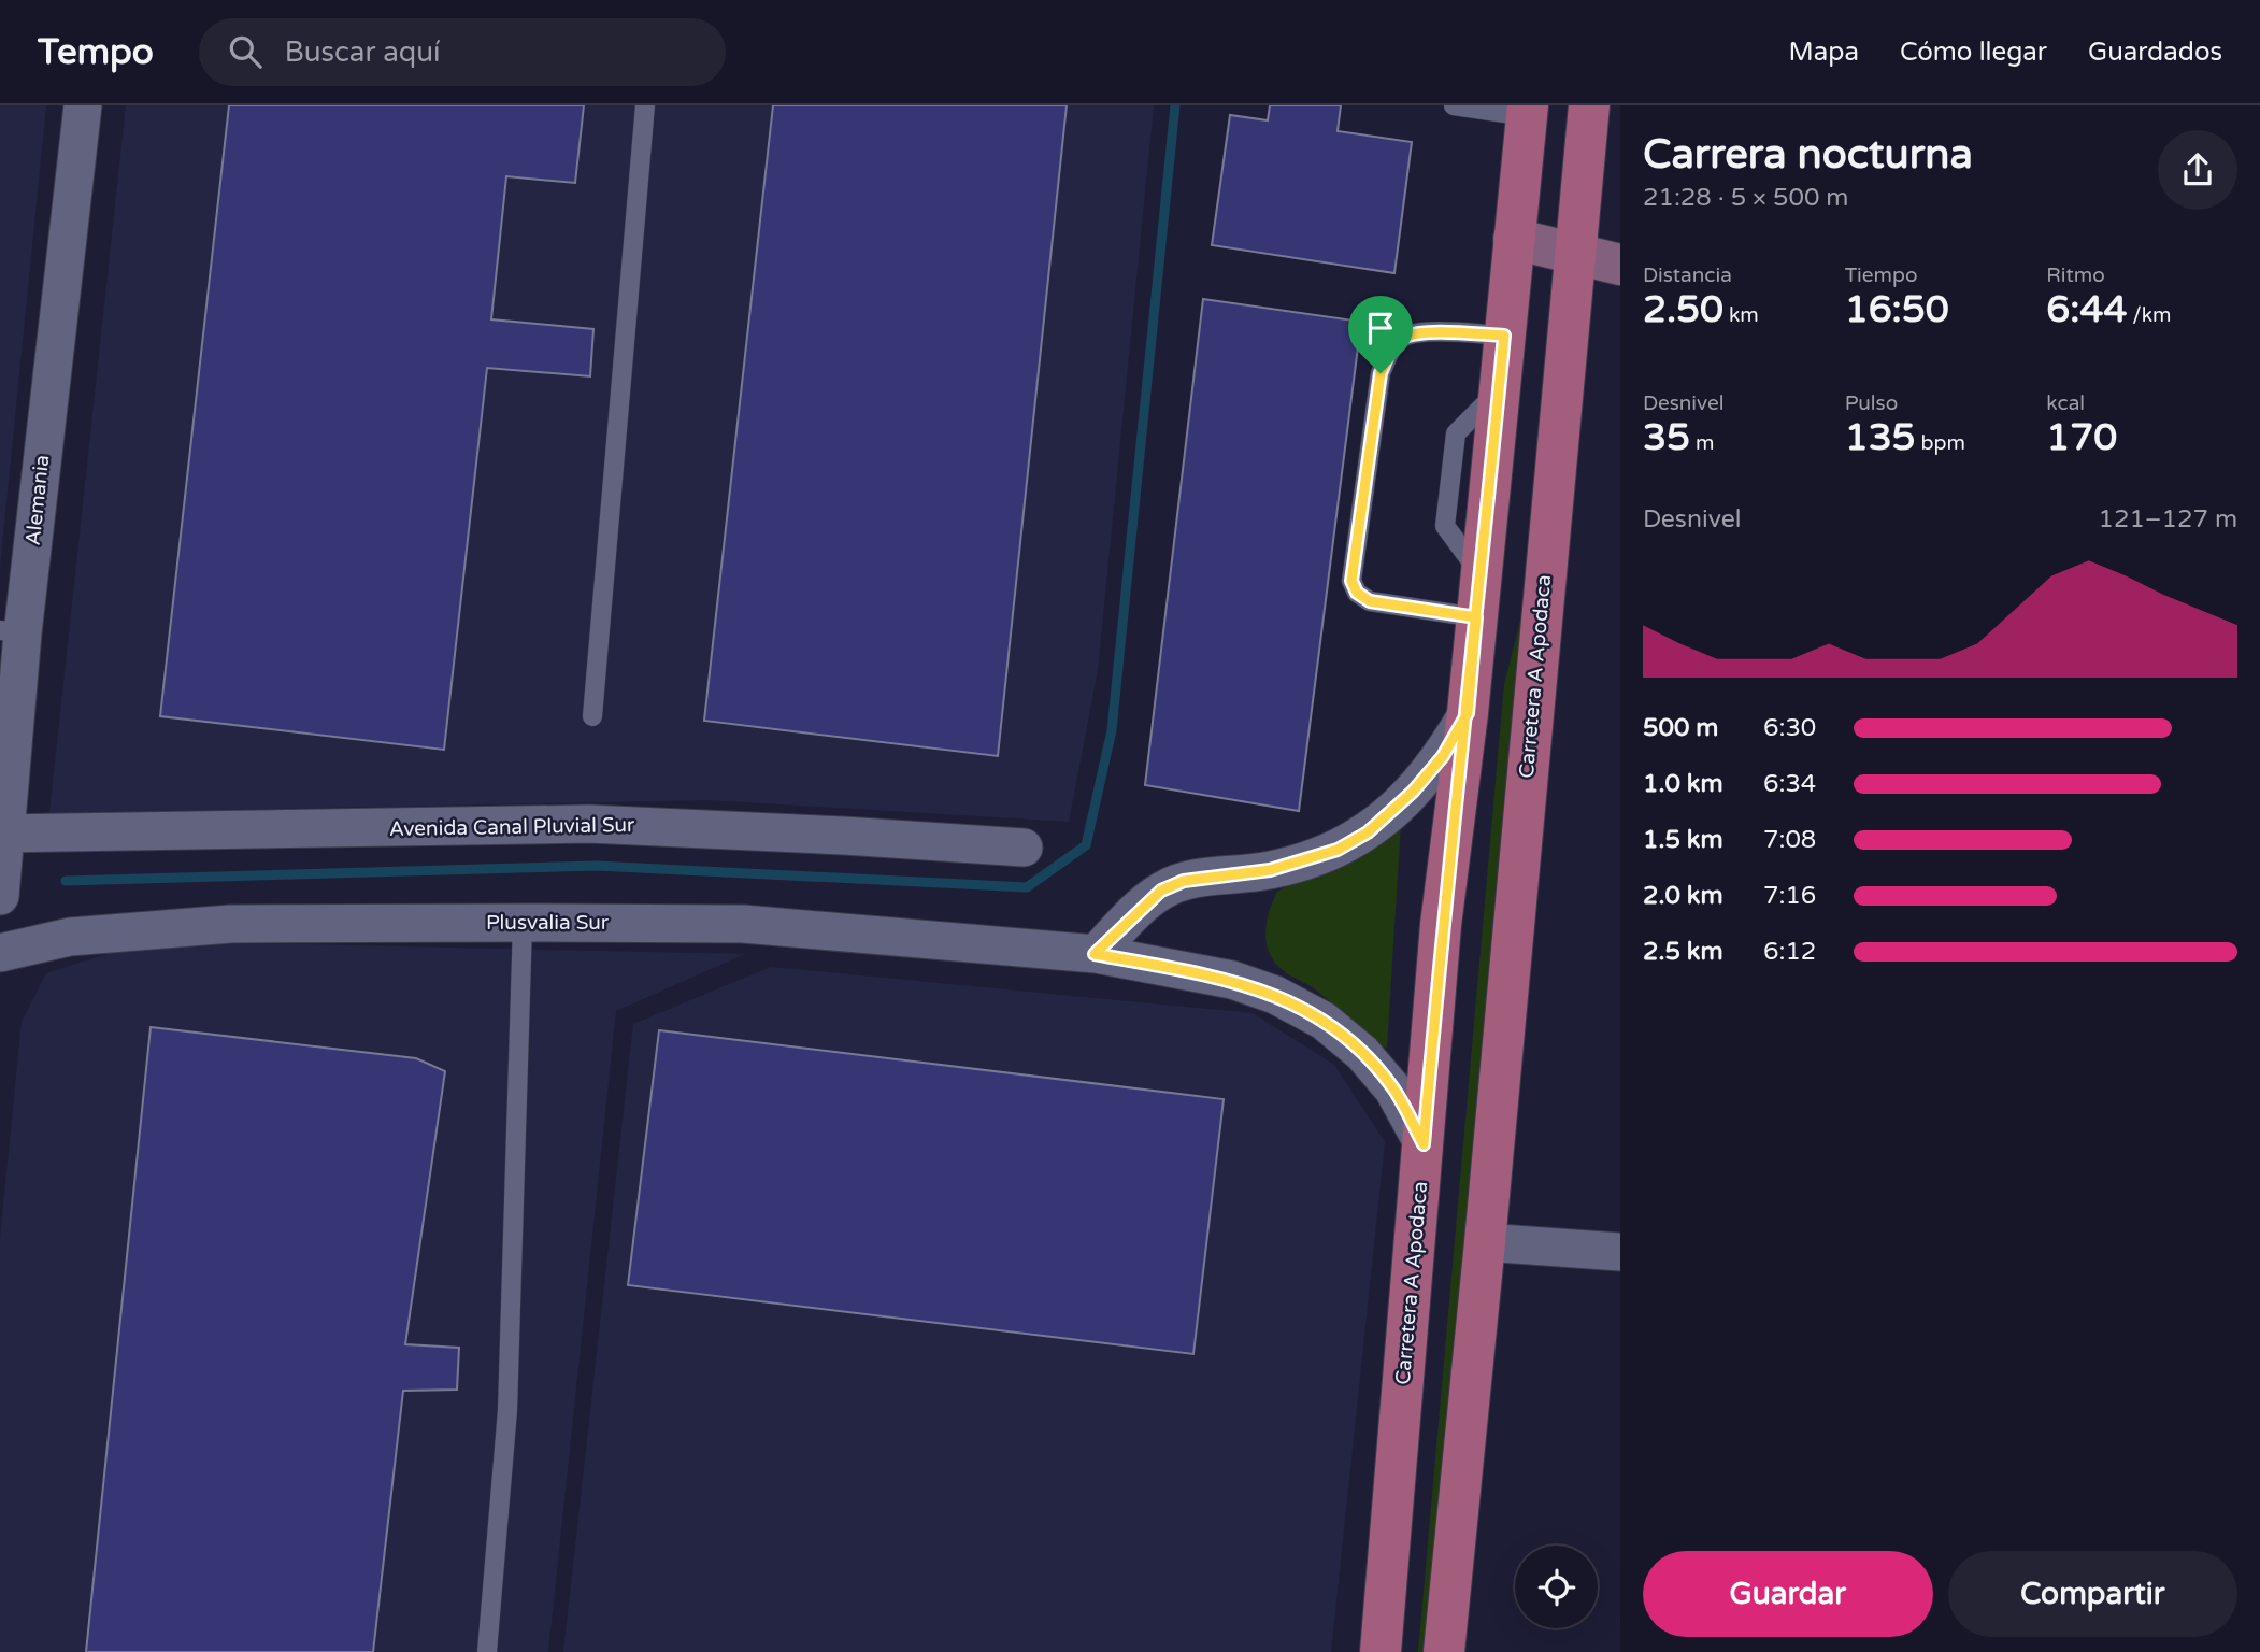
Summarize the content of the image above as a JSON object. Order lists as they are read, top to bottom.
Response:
{
  "streets": {
    "main road": ["Carretera A Apodaca"],
    "street": ["Alemania", "Avenida Canal Pluvial Sur", "Plusvalia Sur"]
  },
  "crossings": [
    ["Alemania", "Avenida Canal Pluvial Sur"],
    ["Carretera A Apodaca", "Plusvalia Sur"]
  ],
  "page": {
    "header": "Tempo",
    "search": "Buscar aquí",
    "nav": ["Mapa", "Cómo llegar", "Guardados"],
    "heading": ["Carrera nocturna", "21:28 · 5 × 500 m"],
    "stats": [
      ["Distancia", "2.50 km"],
      ["Tiempo", "16:50"],
      ["Ritmo", "6:44 /km"],
      ["Desnivel", "35 m"],
      ["Pulso", "135 bpm"],
      ["kcal", "170"]
    ],
    "chart": ["Desnivel", "121–127 m"],
    "list": [
      {
        "name": "500 m",
        "note": "6:30"
      },
      {
        "name": "1.0 km",
        "note": "6:34"
      },
      {
        "name": "1.5 km",
        "note": "7:08"
      },
      {
        "name": "2.0 km",
        "note": "7:16"
      },
      {
        "name": "2.5 km",
        "note": "6:12"
      }
    ],
    "buttons": ["Guardar", "Compartir"]
  }
}
